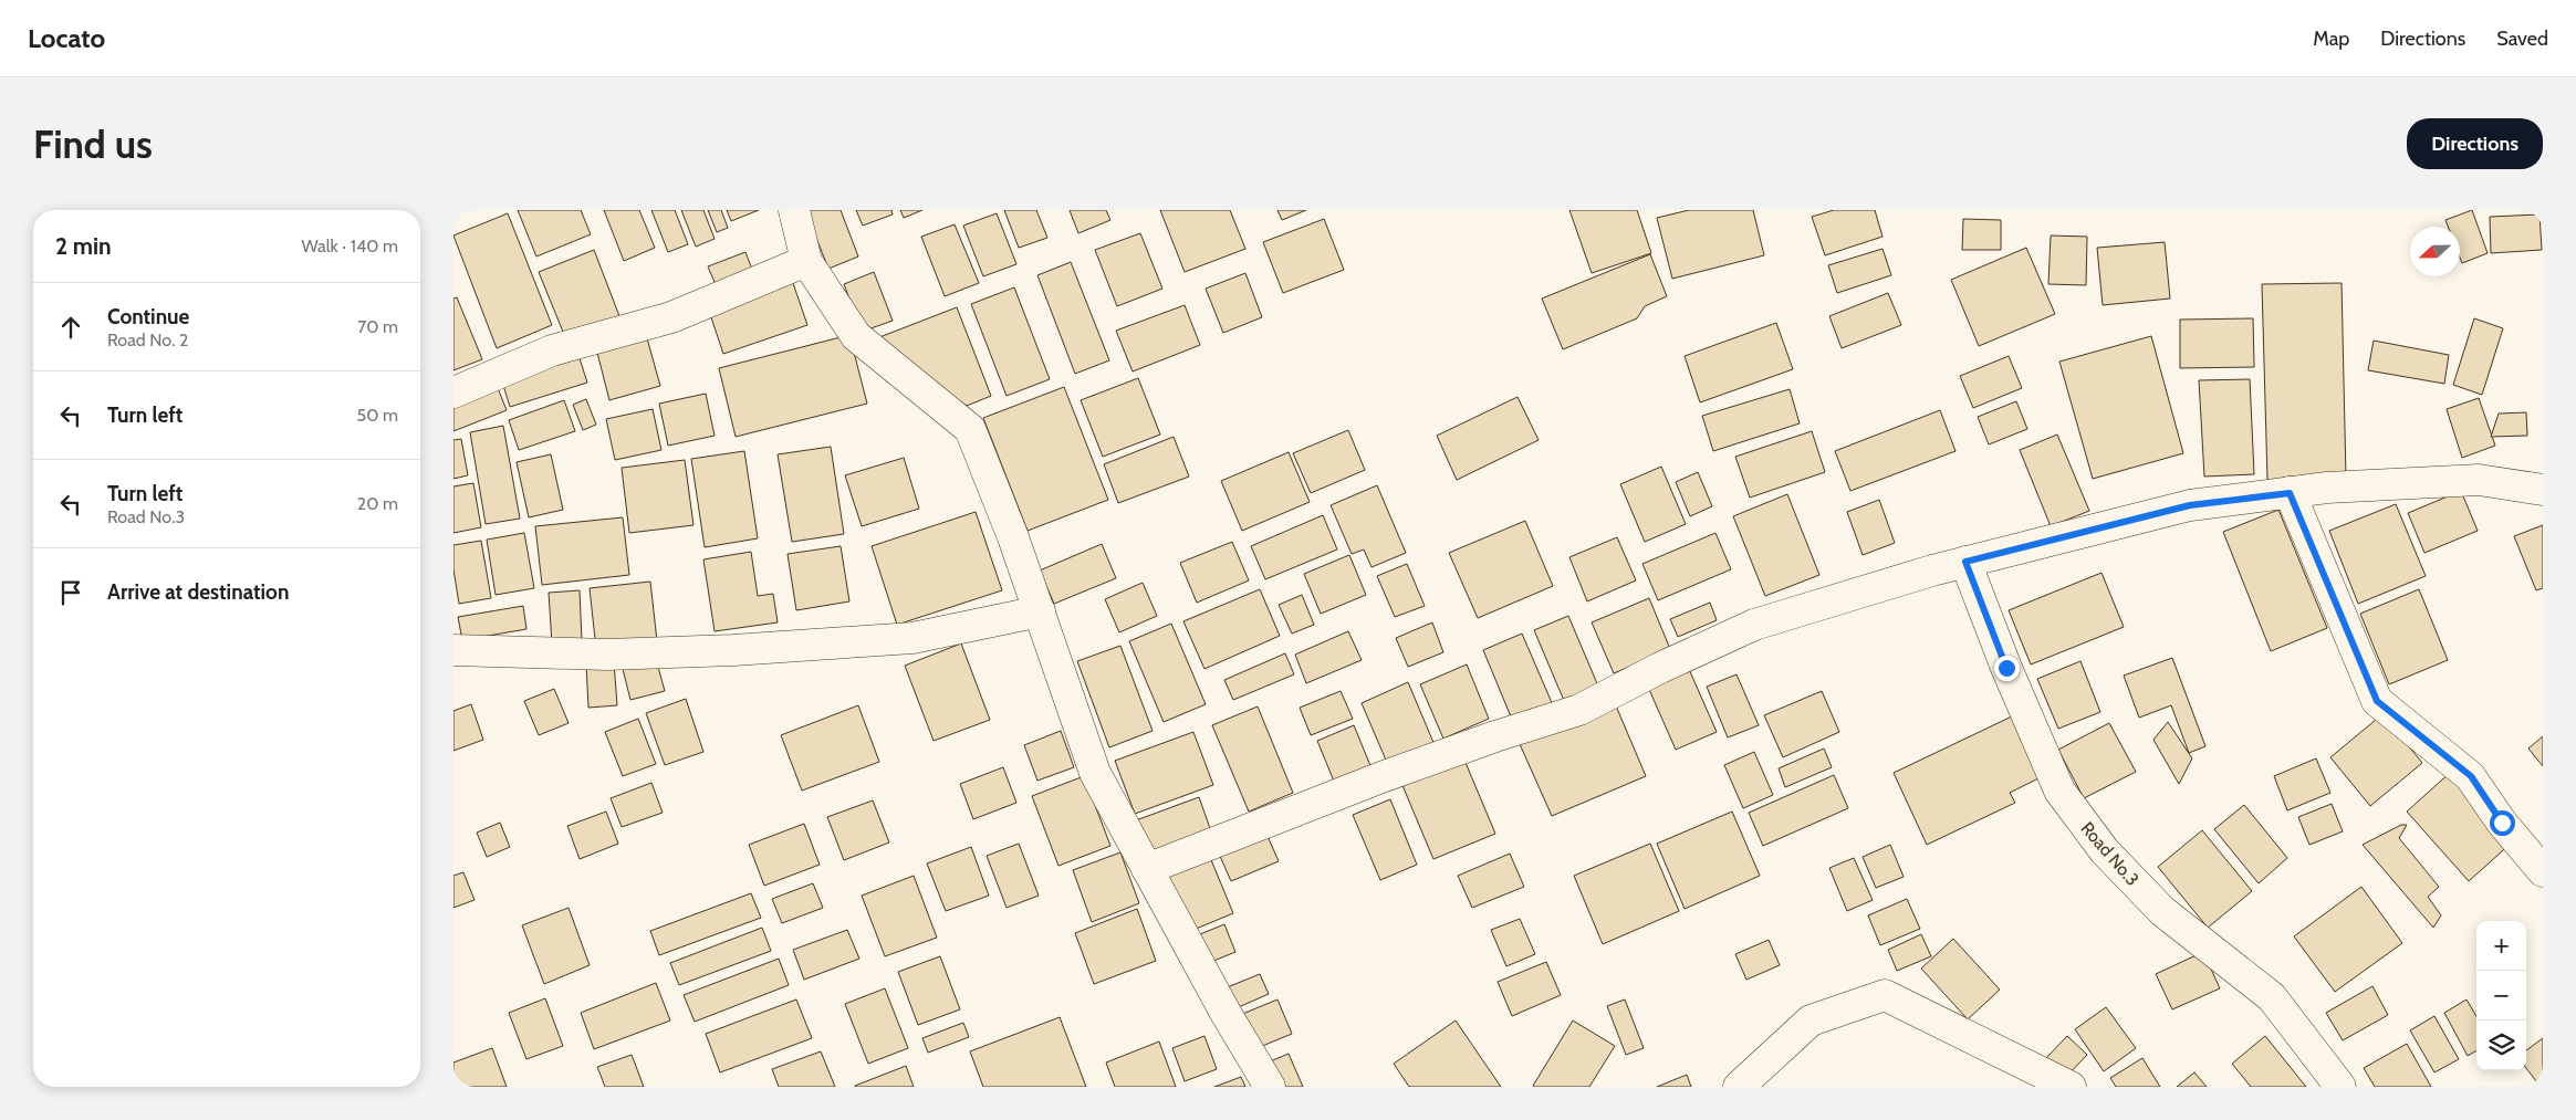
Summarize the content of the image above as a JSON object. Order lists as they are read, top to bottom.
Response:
{
  "streets": {
    "street": ["Road No.3"]
  },
  "north": "left",
  "page": {
    "header": "Locato",
    "nav": ["Map", "Directions", "Saved"],
    "buttons": "Directions",
    "title": "Find us",
    "heading": ["2 min", "Walk · 140 m"],
    "list": [
      ["Continue", "Road No. 2", "70 m"],
      ["Turn left", "50 m"],
      ["Turn left", "Road No.3", "20 m"],
      "Arrive at destination"
    ],
    "map_buttons": ["+", "−"]
  }
}
